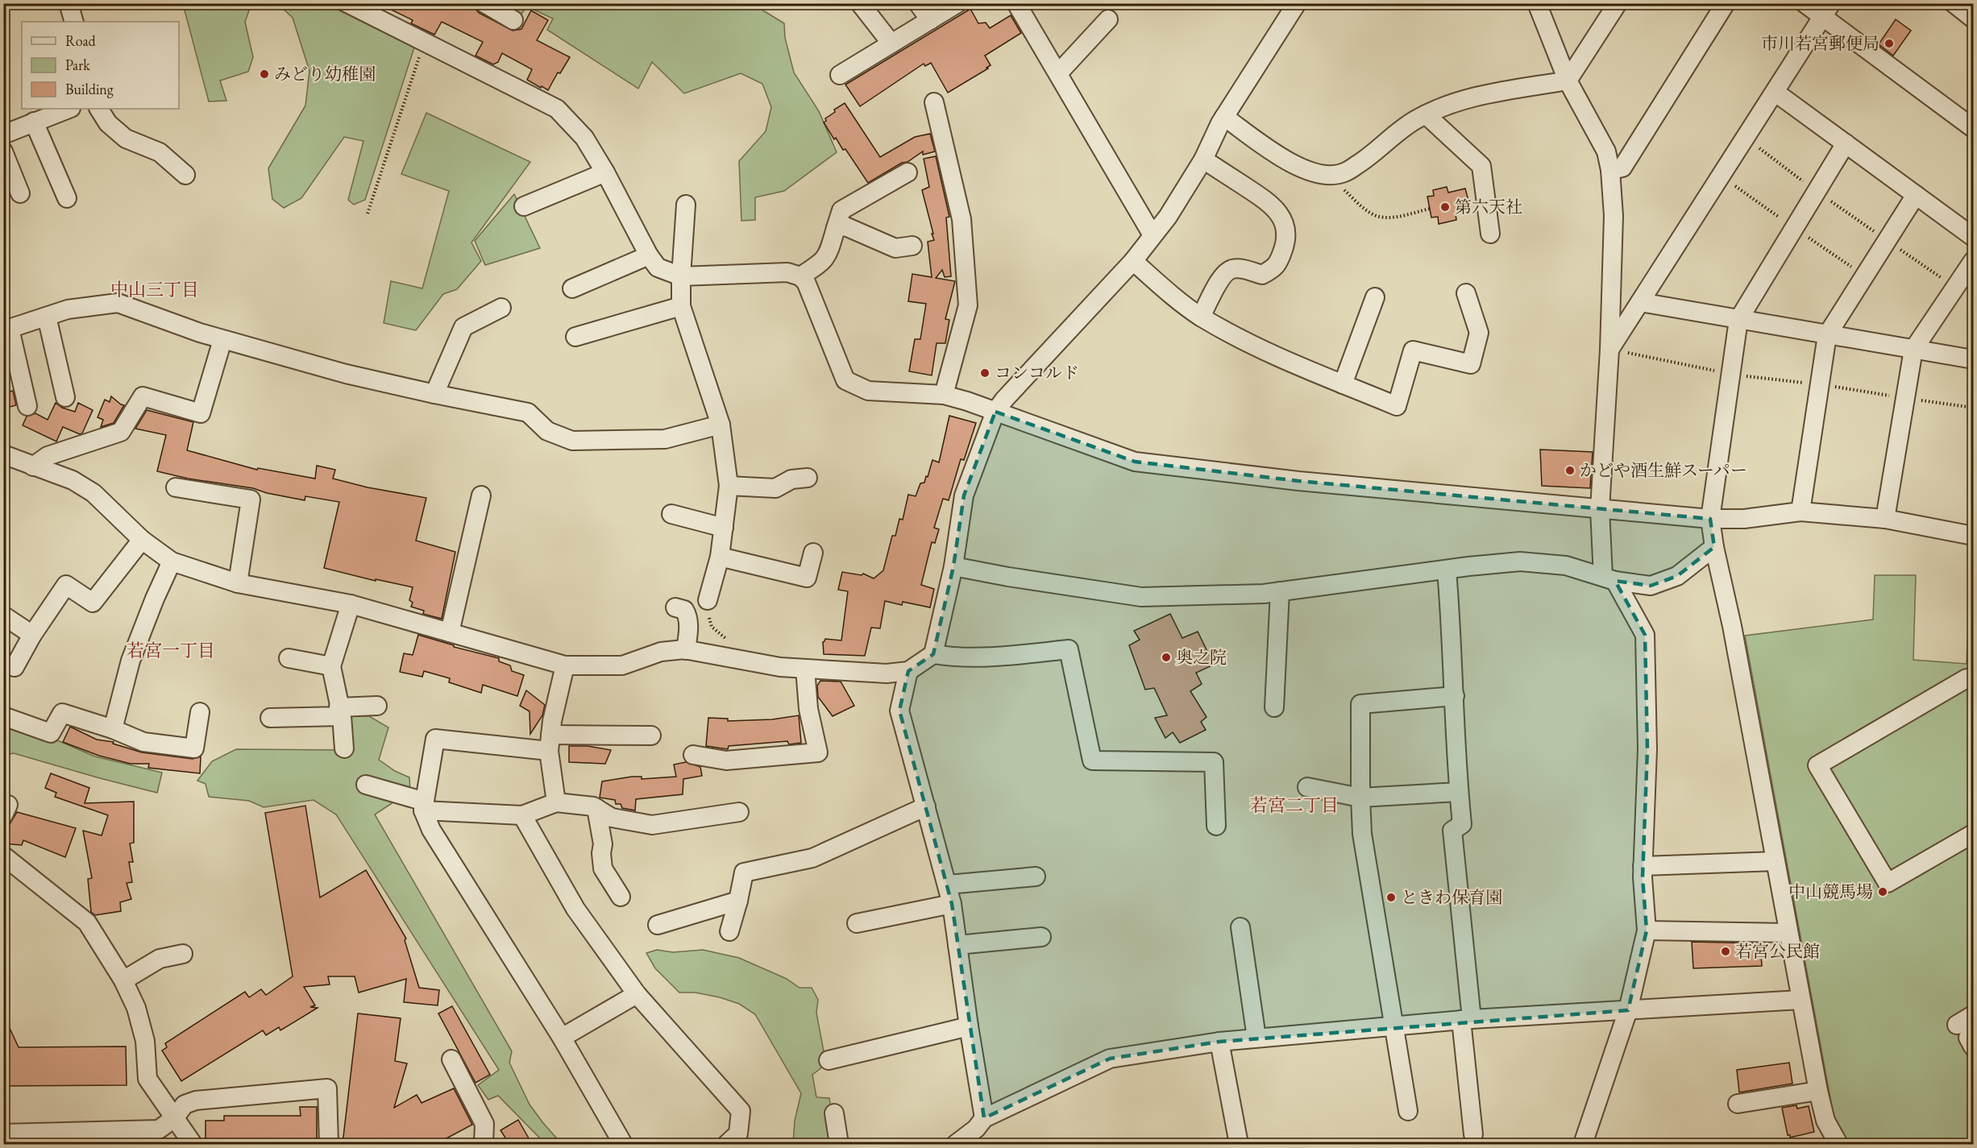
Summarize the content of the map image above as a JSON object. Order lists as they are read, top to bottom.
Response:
{
  "districts": ["中山三丁目", "若宮一丁目", "若宮二丁目"],
  "places": [
    "市川若宮郵便局",
    "みどり幼稚園",
    "第六天社",
    "コンコルド",
    "かどや酒生鮮スーパー",
    "奥之院",
    "中山競馬場",
    "ときわ保育園",
    "若宮公民館"
  ],
  "legend": ["Road", "Park", "Building"]
}
